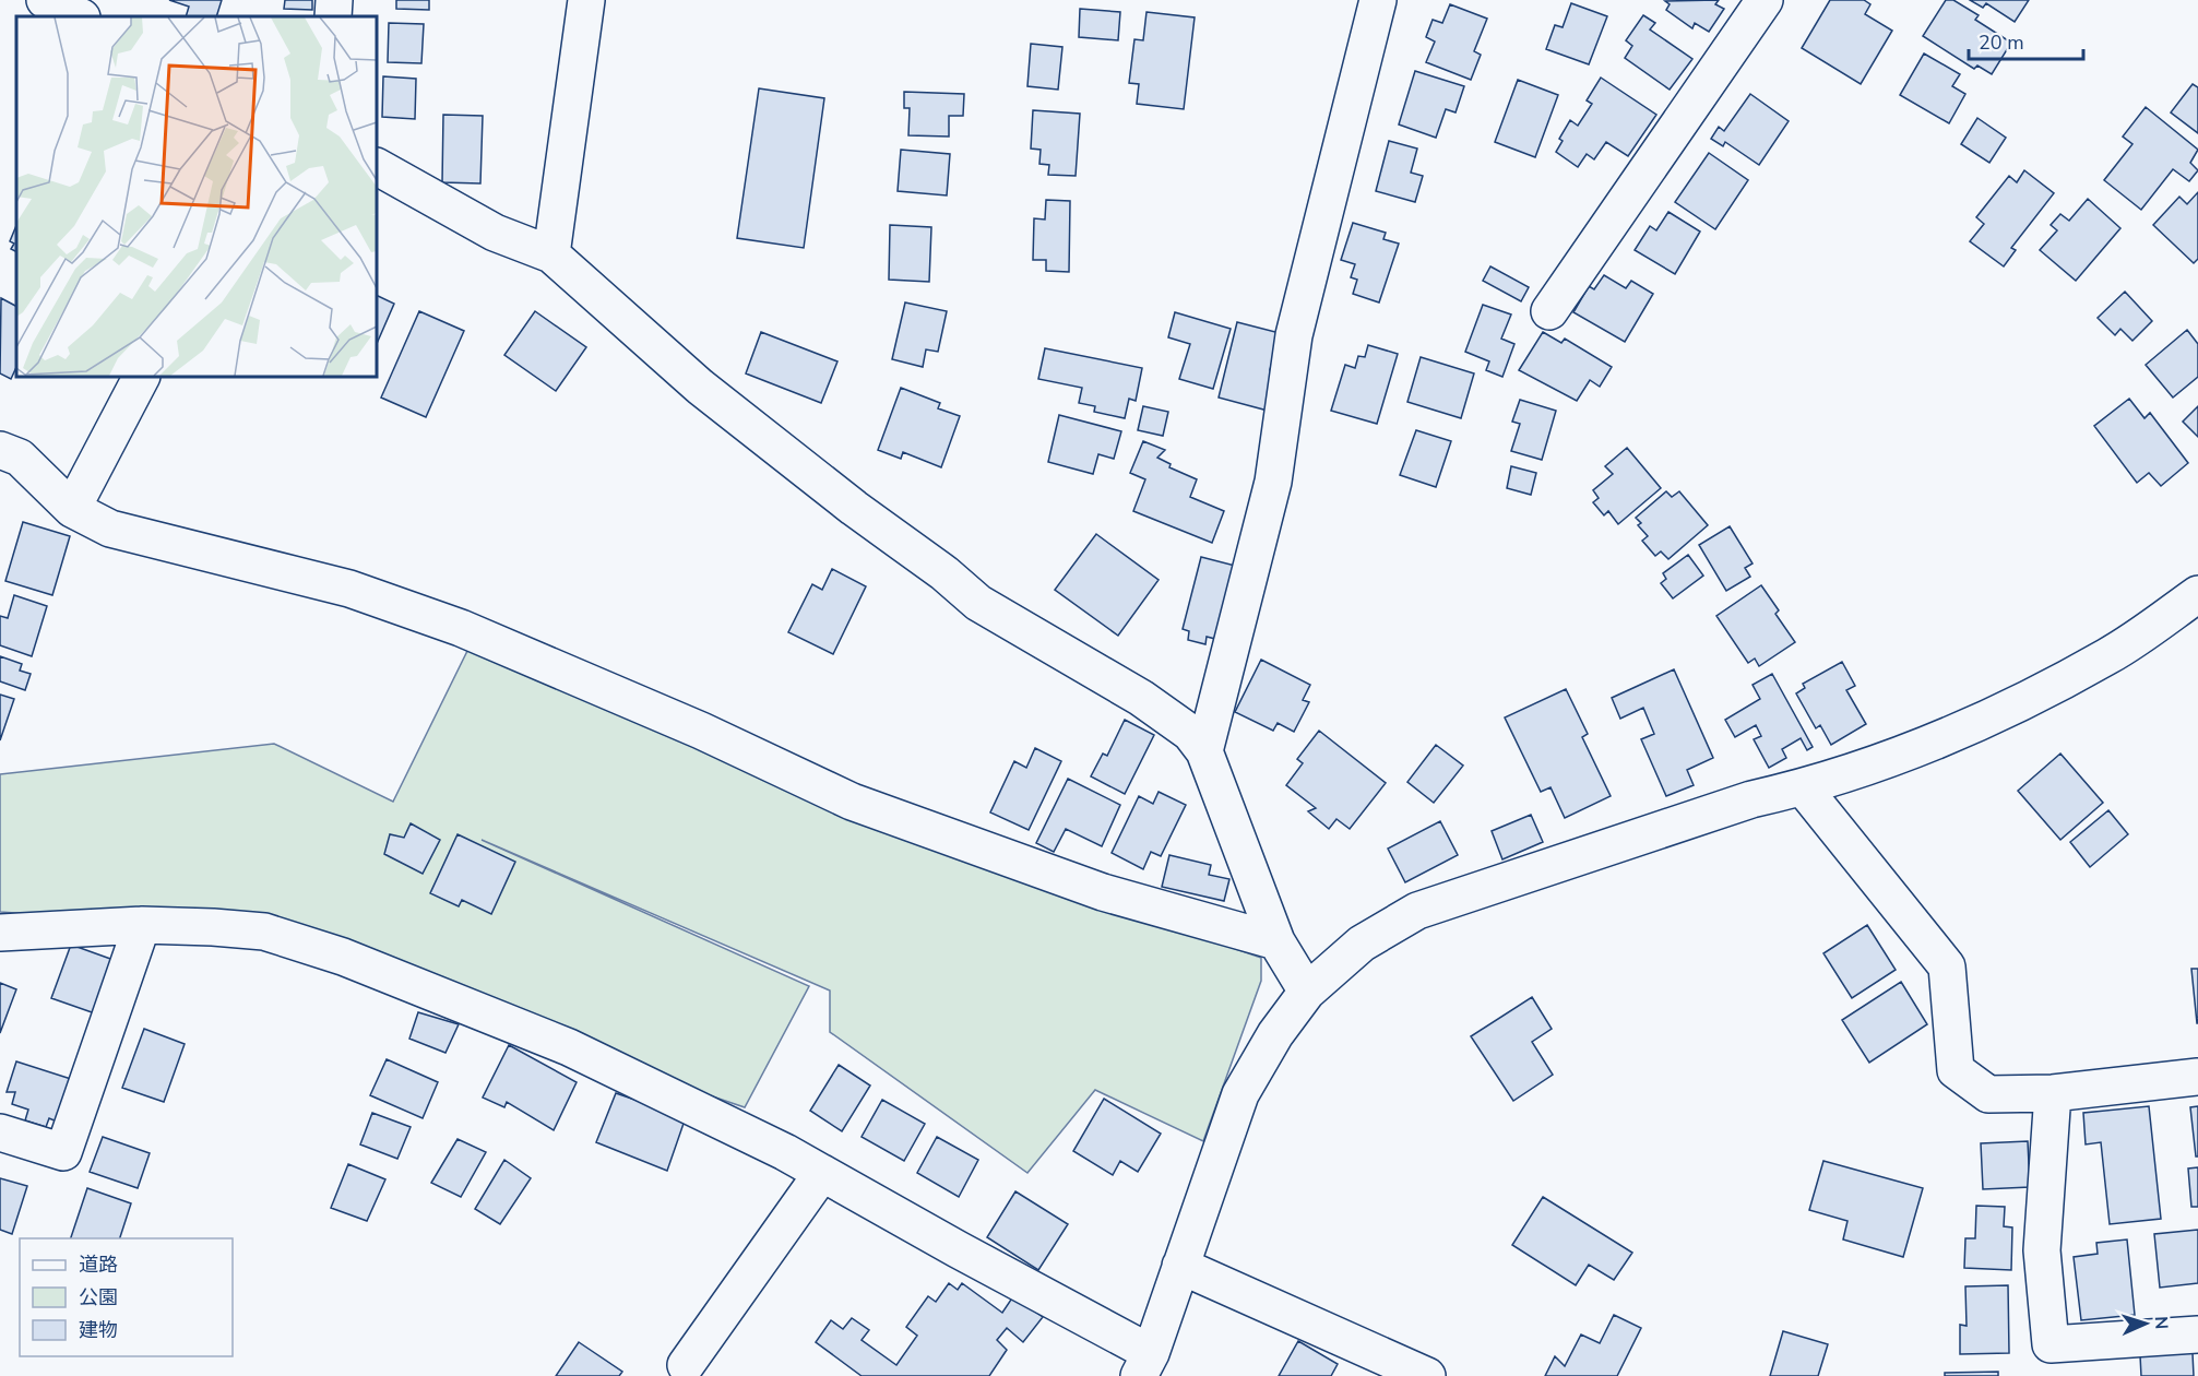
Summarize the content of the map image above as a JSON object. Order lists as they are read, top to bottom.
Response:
{
  "legend": ["道路", "公園", "建物"],
  "scale_bar": "20 m",
  "north": "right"
}
